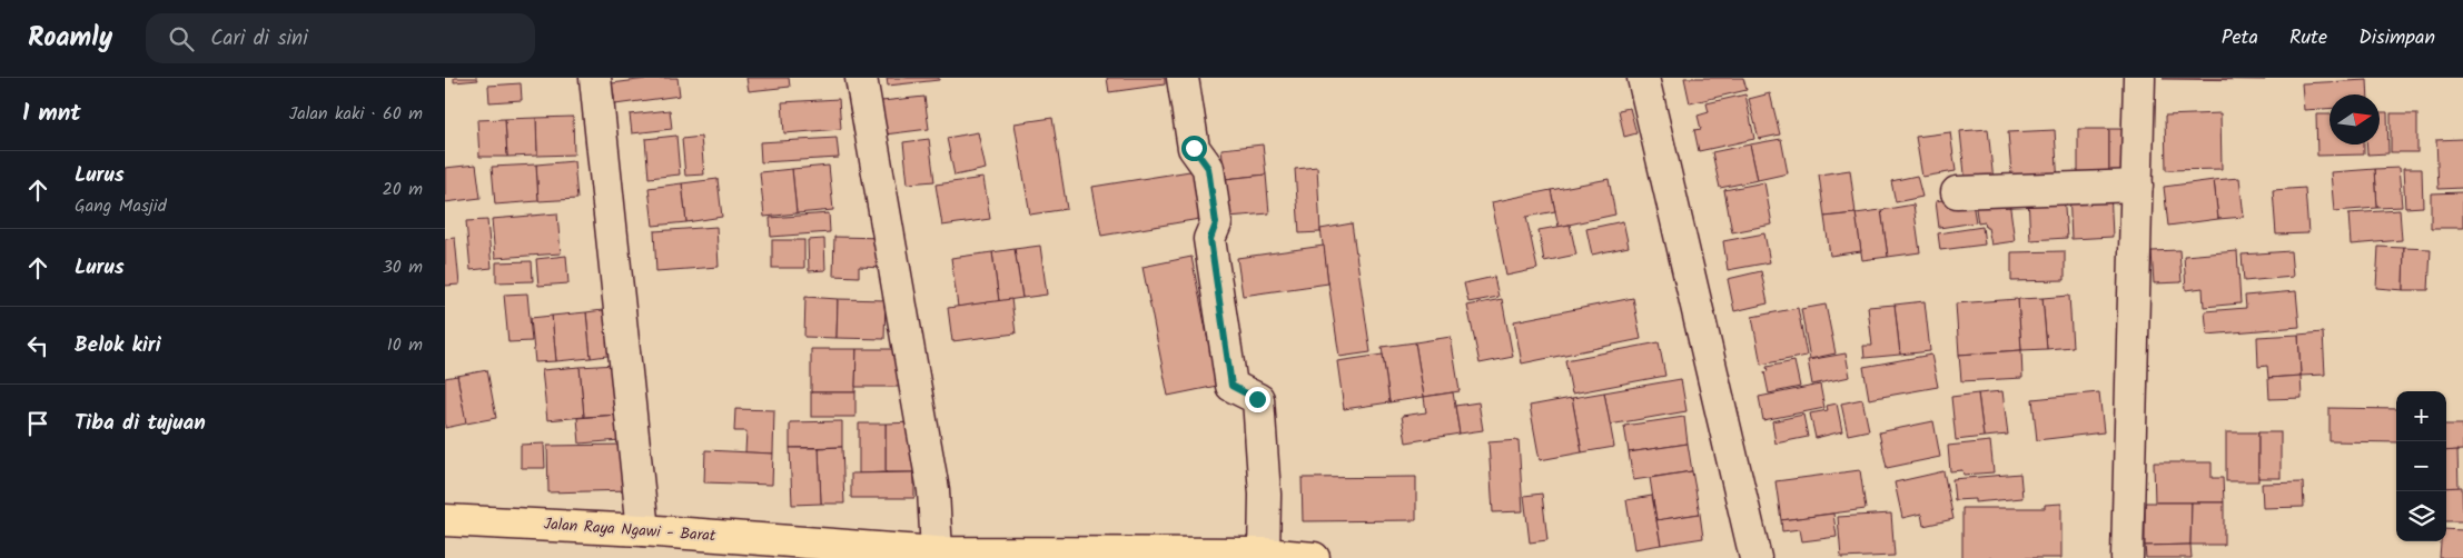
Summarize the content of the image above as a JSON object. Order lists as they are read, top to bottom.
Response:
{
  "streets": {
    "main road": ["Jalan Raya Ngawi - Barat"]
  },
  "north": "right",
  "page": {
    "header": "Roamly",
    "search": "Cari di sini",
    "nav": ["Peta", "Rute", "Disimpan"],
    "heading": ["1 mnt", "Jalan kaki · 60 m"],
    "list": [
      ["Lurus", "Gang Masjid", "20 m"],
      ["Lurus", "30 m"],
      ["Belok kiri", "10 m"],
      "Tiba di tujuan"
    ],
    "map_buttons": ["+", "−"]
  }
}
